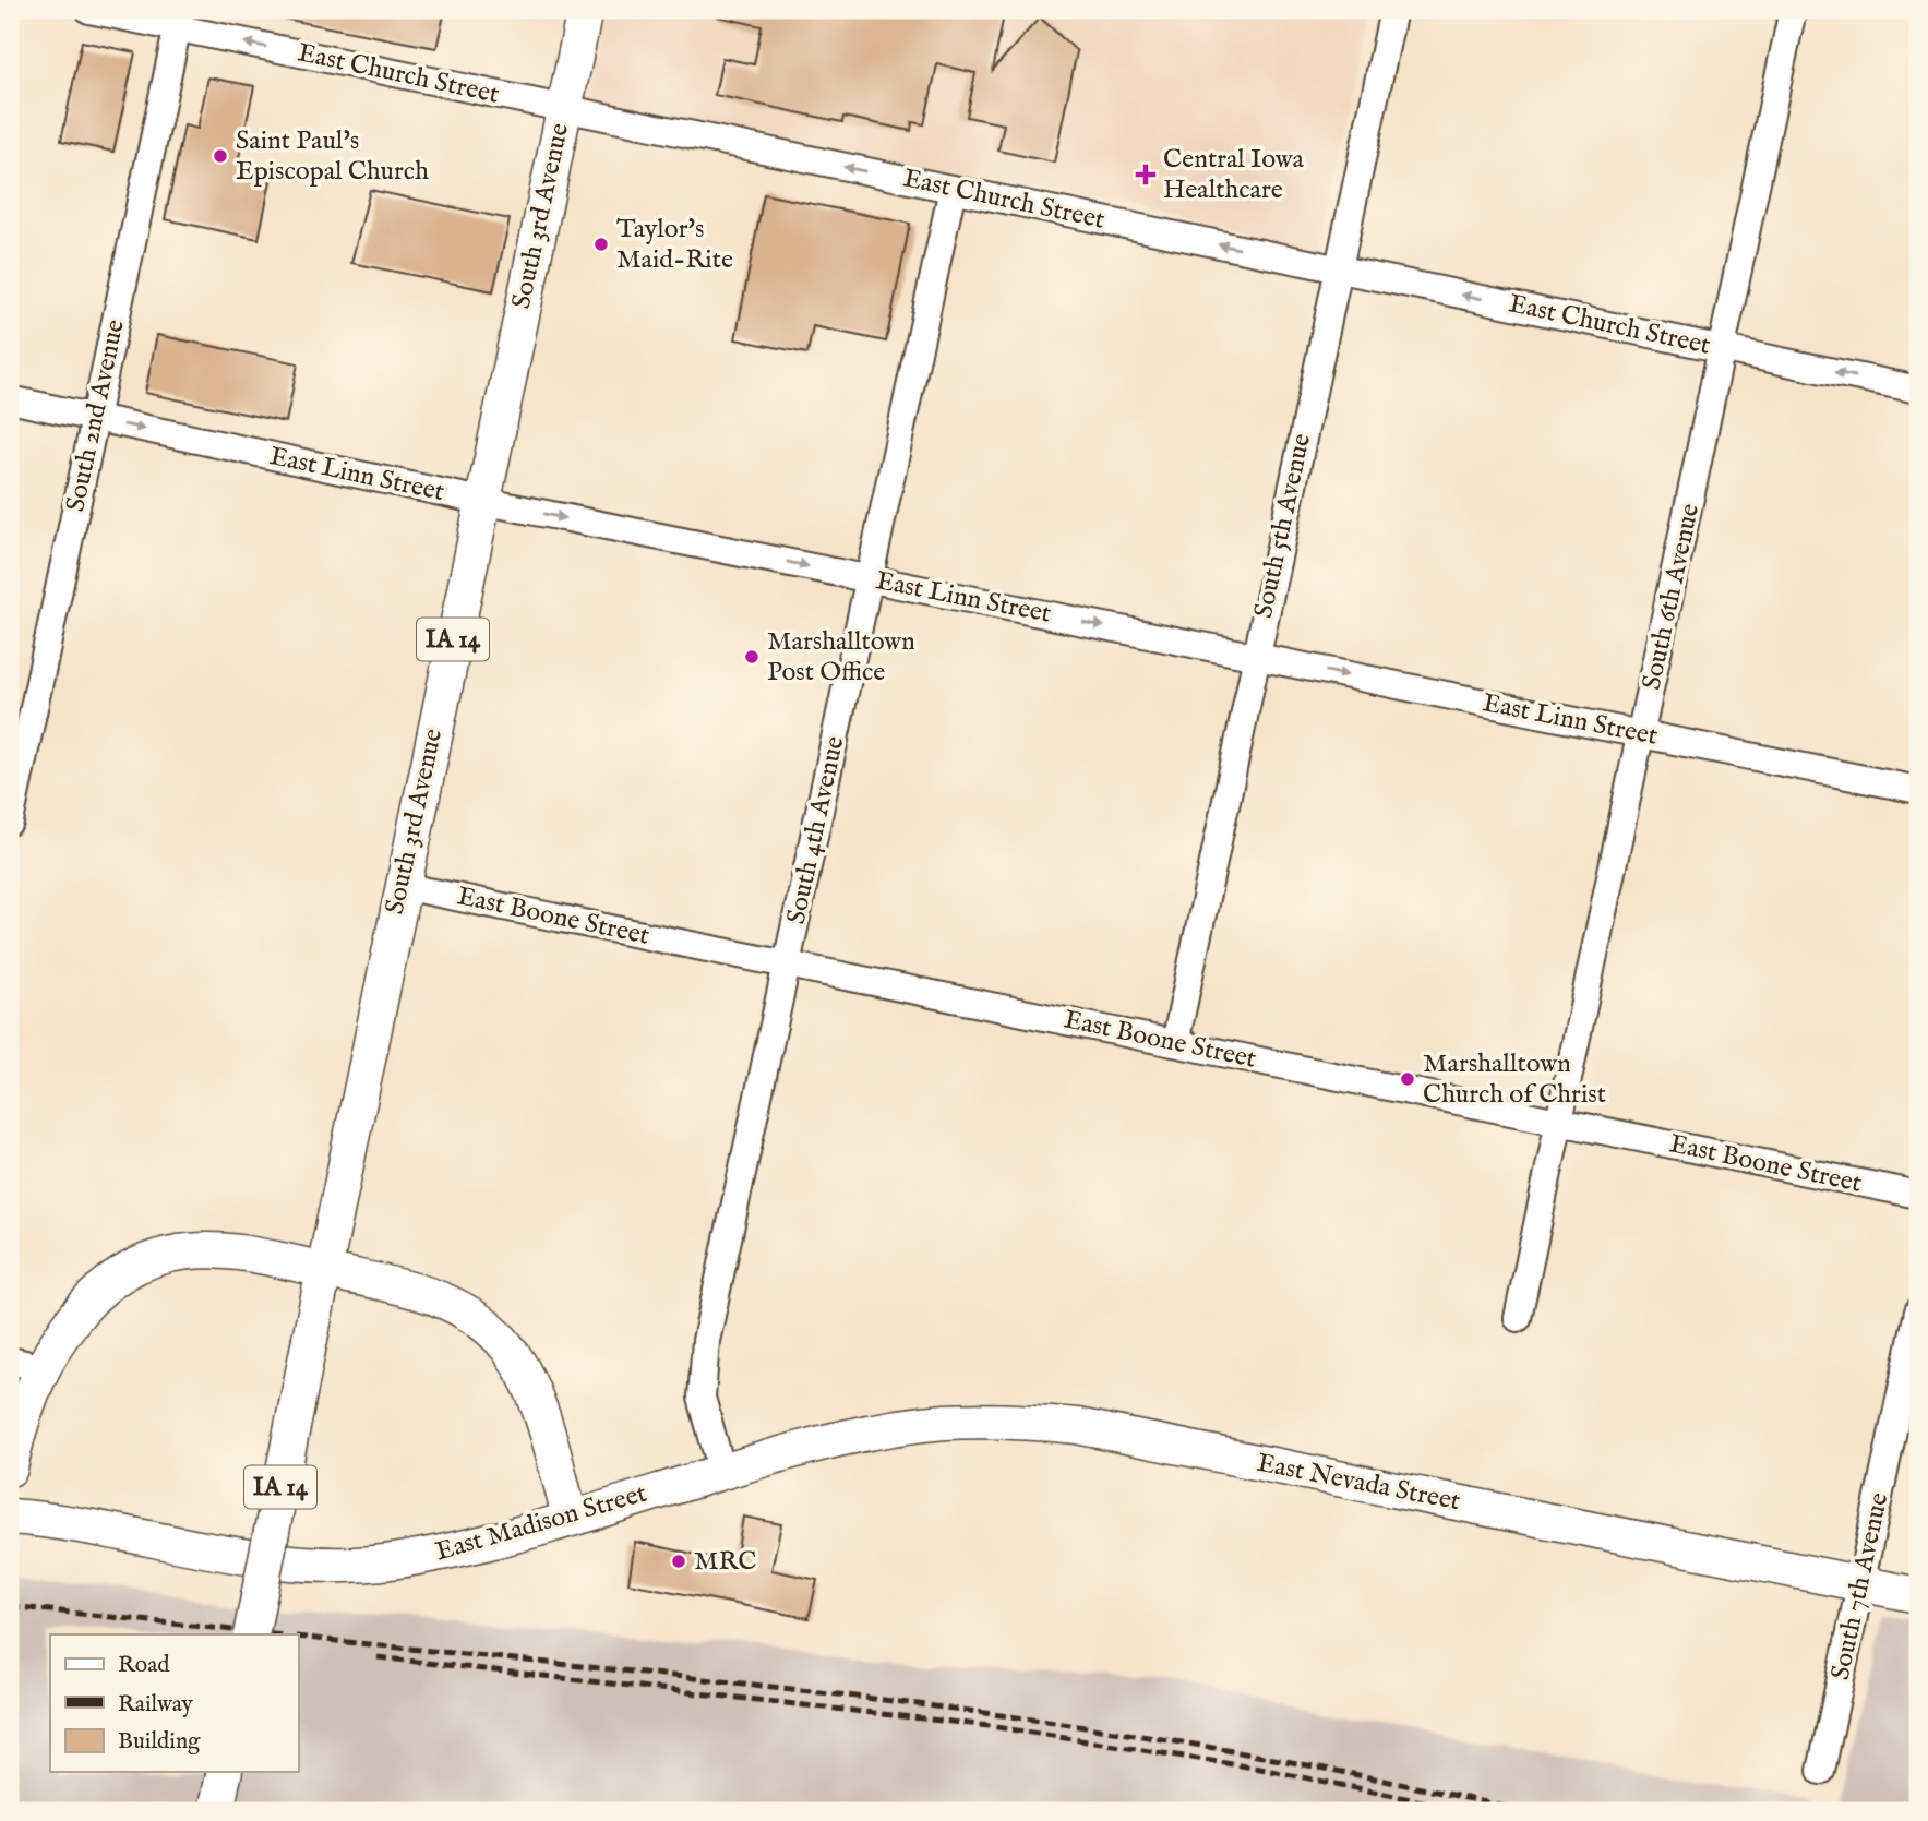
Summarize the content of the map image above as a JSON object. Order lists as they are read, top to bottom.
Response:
{
  "streets": {
    "main road": [
      "South 3rd Avenue",
      "IA 14",
      "East Nevada Street",
      "East Madison Street"
    ],
    "street": [
      "East Church Street",
      "South 2nd Avenue",
      "East Linn Street",
      "South 5th Avenue",
      "South 6th Avenue",
      "South 4th Avenue",
      "East Boone Street",
      "South 7th Avenue"
    ]
  },
  "crossings": [
    ["East Church Street", "South 3rd Avenue"],
    ["East Church Street", "South 2nd Avenue"],
    ["East Church Street", "South 5th Avenue"],
    ["East Church Street", "South 6th Avenue"],
    ["East Church Street", "South 4th Avenue"],
    ["South 3rd Avenue", "East Linn Street"],
    ["South 3rd Avenue", "East Boone Street"],
    ["South 2nd Avenue", "East Linn Street"],
    ["East Linn Street", "South 5th Avenue"],
    ["East Linn Street", "South 6th Avenue"],
    ["East Linn Street", "South 4th Avenue"],
    ["South 5th Avenue", "East Boone Street"],
    ["South 6th Avenue", "East Boone Street"],
    ["South 4th Avenue", "East Boone Street"],
    ["South 4th Avenue", "East Madison Street"],
    ["East Nevada Street", "East Madison Street"],
    ["East Nevada Street", "South 7th Avenue"]
  ],
  "one_way": ["East Church Street", "East Linn Street"],
  "places": {
    "other": [
      "Saint Paul's Episcopal Church",
      "Taylor's Maid-Rite",
      "Marshalltown Post Office",
      "Marshalltown Church of Christ",
      "MRC"
    ],
    "health": ["Central Iowa Healthcare"]
  },
  "legend": ["Road", "Railway", "Building"]
}
